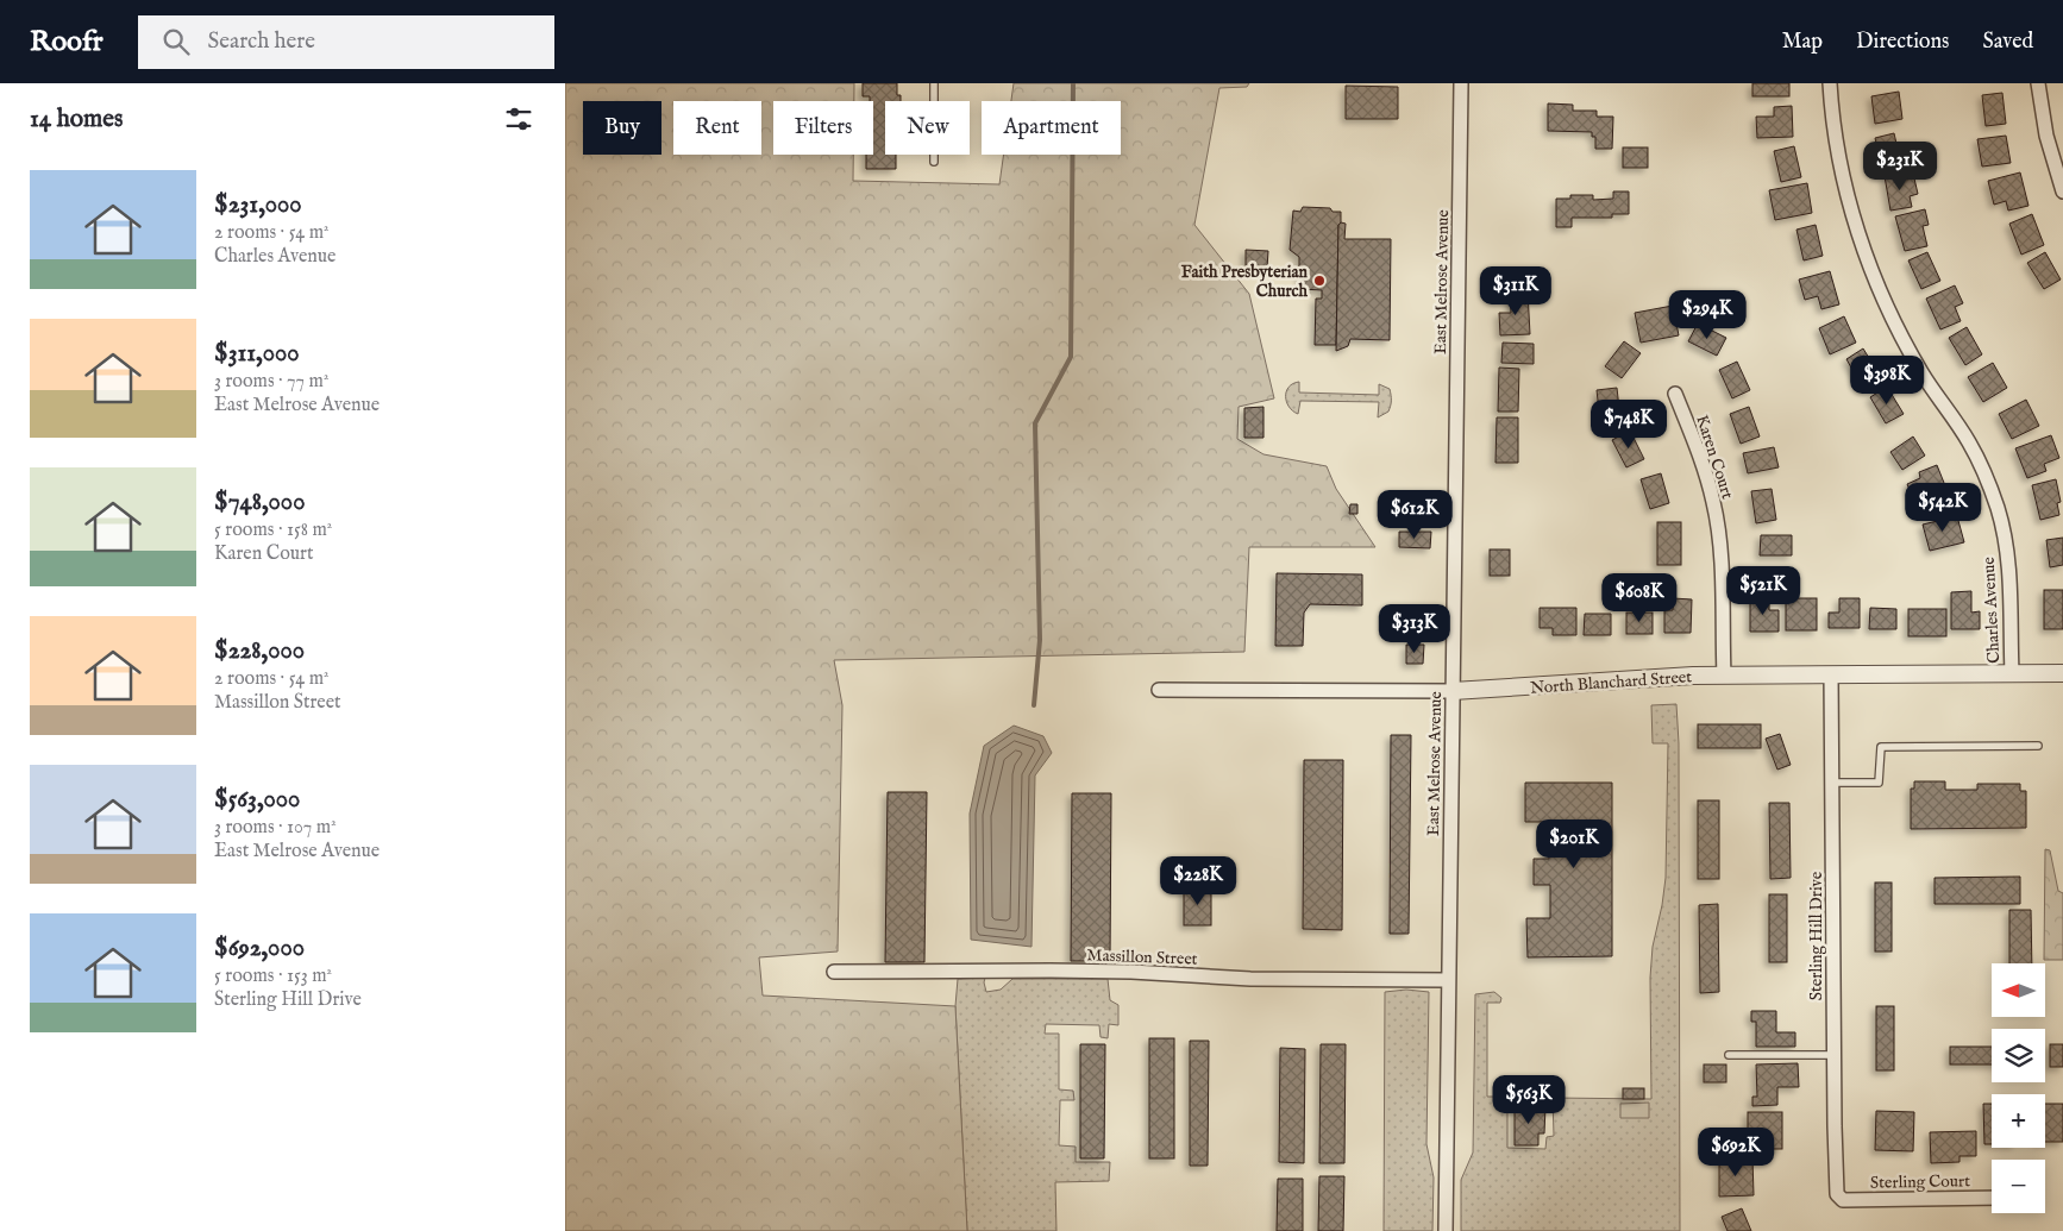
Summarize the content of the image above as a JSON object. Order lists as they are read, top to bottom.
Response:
{
  "streets": {
    "street": [
      "East Melrose Avenue",
      "Karen Court",
      "Charles Avenue",
      "North Blanchard Street",
      "Sterling Hill Drive",
      "Massillon Street",
      "Sterling Court"
    ]
  },
  "crossings": [
    ["East Melrose Avenue", "North Blanchard Street"],
    ["East Melrose Avenue", "Massillon Street"],
    ["Karen Court", "North Blanchard Street"],
    ["Charles Avenue", "North Blanchard Street"],
    ["North Blanchard Street", "Sterling Hill Drive"],
    ["Sterling Hill Drive", "Sterling Court"]
  ],
  "places": ["Faith Presbyterian Church"],
  "north": "left",
  "page": {
    "header": "Roofr",
    "search": "Search here",
    "nav": ["Map", "Directions", "Saved"],
    "heading": "14 homes",
    "chip": [
      "Buy",
      "Rent",
      "Filters",
      "New",
      "Apartment"
    ],
    "price": [
      "$231K",
      "$311K",
      "$294K",
      "$398K",
      "$748K",
      "$542K",
      "$612K",
      "$521K",
      "$608K",
      "$313K",
      "$201K",
      "$228K",
      "$563K",
      "$692K"
    ],
    "list": [
      {
        "name": "$231,000",
        "note": "2 rooms · 54 m² · Charles Avenue"
      },
      {
        "name": "$311,000",
        "note": "3 rooms · 77 m² · East Melrose Avenue"
      },
      {
        "name": "$748,000",
        "note": "5 rooms · 158 m² · Karen Court"
      },
      {
        "name": "$228,000",
        "note": "2 rooms · 54 m² · Massillon Street"
      },
      {
        "name": "$563,000",
        "note": "3 rooms · 107 m² · East Melrose Avenue"
      },
      {
        "name": "$692,000",
        "note": "5 rooms · 153 m² · Sterling Hill Drive"
      }
    ],
    "map_buttons": ["+", "−"]
  }
}
